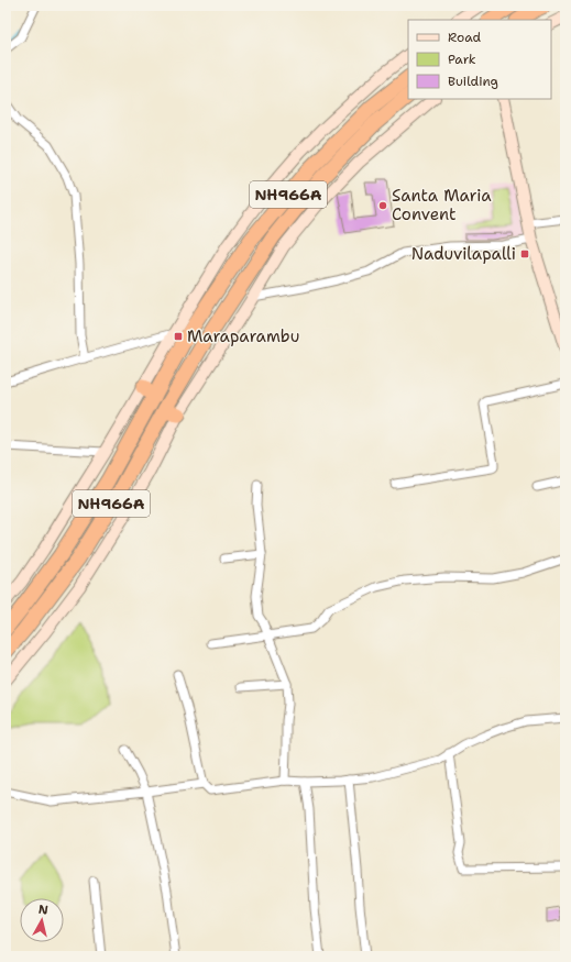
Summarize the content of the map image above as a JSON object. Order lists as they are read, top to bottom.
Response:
{
  "streets": {
    "highway": ["NH966A"]
  },
  "places": {
    "other": ["Santa Maria Convent"],
    "transit": ["Naduvilapalli", "Maraparambu"]
  },
  "legend": ["Road", "Park", "Building"],
  "north": "top"
}
